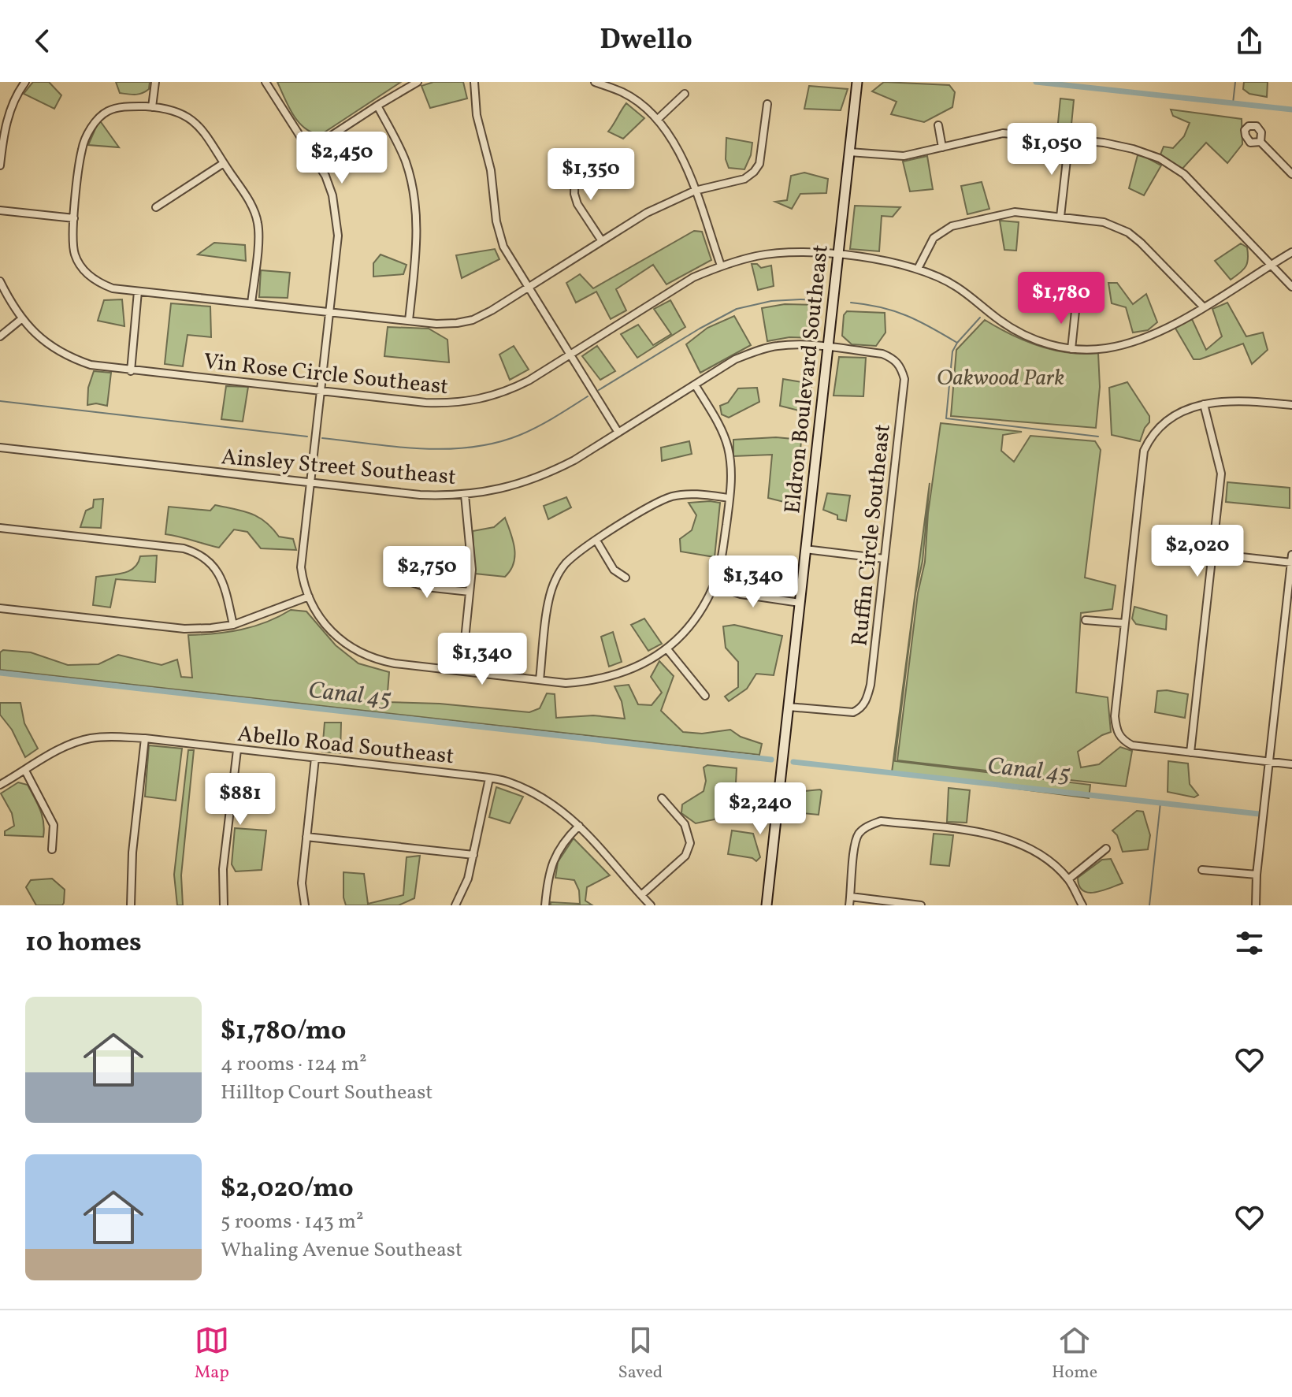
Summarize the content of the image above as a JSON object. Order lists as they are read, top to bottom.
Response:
{
  "streets": {
    "street": [
      "Vin Rose Circle Southeast",
      "Eldron Boulevard Southeast",
      "Ainsley Street Southeast",
      "Ruffin Circle Southeast",
      "Abello Road Southeast"
    ]
  },
  "crossings": [
    ["Vin Rose Circle Southeast", "Eldron Boulevard Southeast"],
    ["Eldron Boulevard Southeast", "Ainsley Street Southeast"],
    ["Eldron Boulevard Southeast", "Ruffin Circle Southeast"],
    ["Ainsley Street Southeast", "Ruffin Circle Southeast"]
  ],
  "water": ["Canal 45"],
  "parks": ["Oakwood Park"],
  "page": {
    "header": "Dwello",
    "price": [
      "$1,050",
      "$2,450",
      "$1,350",
      "$1,780",
      "$2,020",
      "$2,750",
      "$1,340",
      "$1,340",
      "$881",
      "$2,240"
    ],
    "heading": "10 homes",
    "list": [
      {
        "name": "$1,780/mo",
        "note": "4 rooms · 124 m² · Hilltop Court Southeast"
      },
      {
        "name": "$2,020/mo",
        "note": "5 rooms · 143 m² · Whaling Avenue Southeast"
      }
    ],
    "tabs": ["Map", "Saved", "Home"]
  }
}
